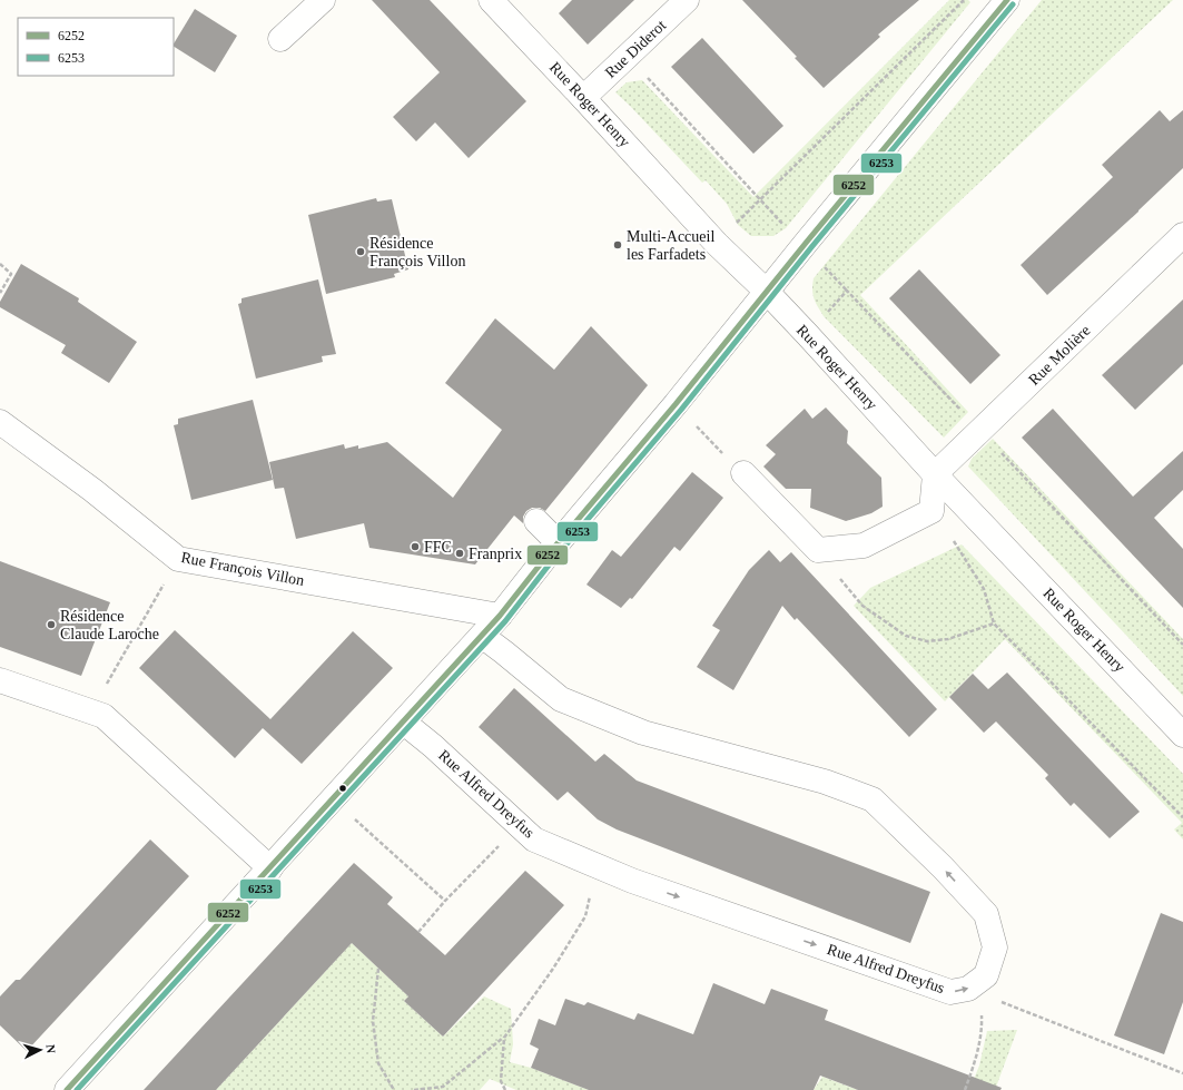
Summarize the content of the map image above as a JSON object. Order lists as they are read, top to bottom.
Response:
{
  "streets": {
    "street": [
      "Rue Diderot",
      "Rue Roger Henry",
      "Rue Molière",
      "Rue François Villon",
      "Rue Alfred Dreyfus"
    ]
  },
  "crossings": [
    ["Rue Diderot", "Rue Roger Henry"],
    ["Rue Roger Henry", "Rue Molière"]
  ],
  "places": [
    "Multi-Accueil les Farfadets",
    "Résidence François Villon",
    "FFC",
    "Franprix",
    "Résidence Claude Laroche"
  ],
  "lines": ["transit line 6252", "transit line 6253"],
  "legend": ["6252", "6253"],
  "north": "right"
}
